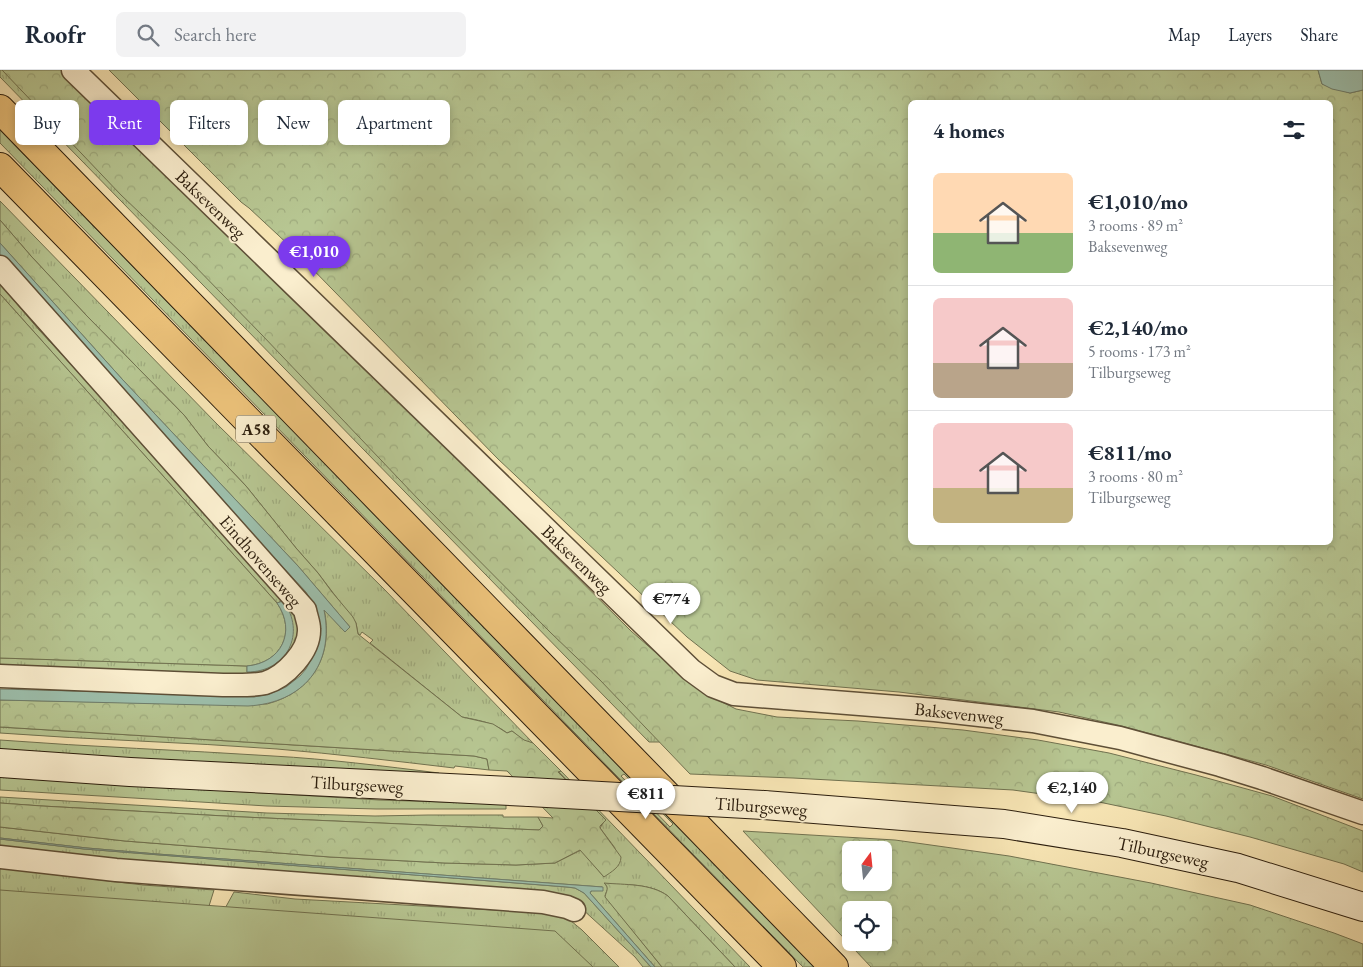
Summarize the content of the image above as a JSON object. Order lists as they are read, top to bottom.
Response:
{
  "streets": {
    "highway": ["A58"],
    "street": ["Baksevenweg", "Eindhovenseweg", "Tilburgseweg"]
  },
  "north": "top",
  "page": {
    "header": "Roofr",
    "search": "Search here",
    "nav": ["Map", "Layers", "Share"],
    "chip": [
      "Buy",
      "Rent",
      "Filters",
      "New",
      "Apartment"
    ],
    "heading": "4 homes",
    "list": [
      {
        "name": "€1,010/mo",
        "note": "3 rooms · 89 m² · Baksevenweg"
      },
      {
        "name": "€2,140/mo",
        "note": "5 rooms · 173 m² · Tilburgseweg"
      },
      {
        "name": "€811/mo",
        "note": "3 rooms · 80 m² · Tilburgseweg"
      }
    ],
    "price": [
      "€1,010",
      "€774",
      "€2,140",
      "€811"
    ]
  }
}
